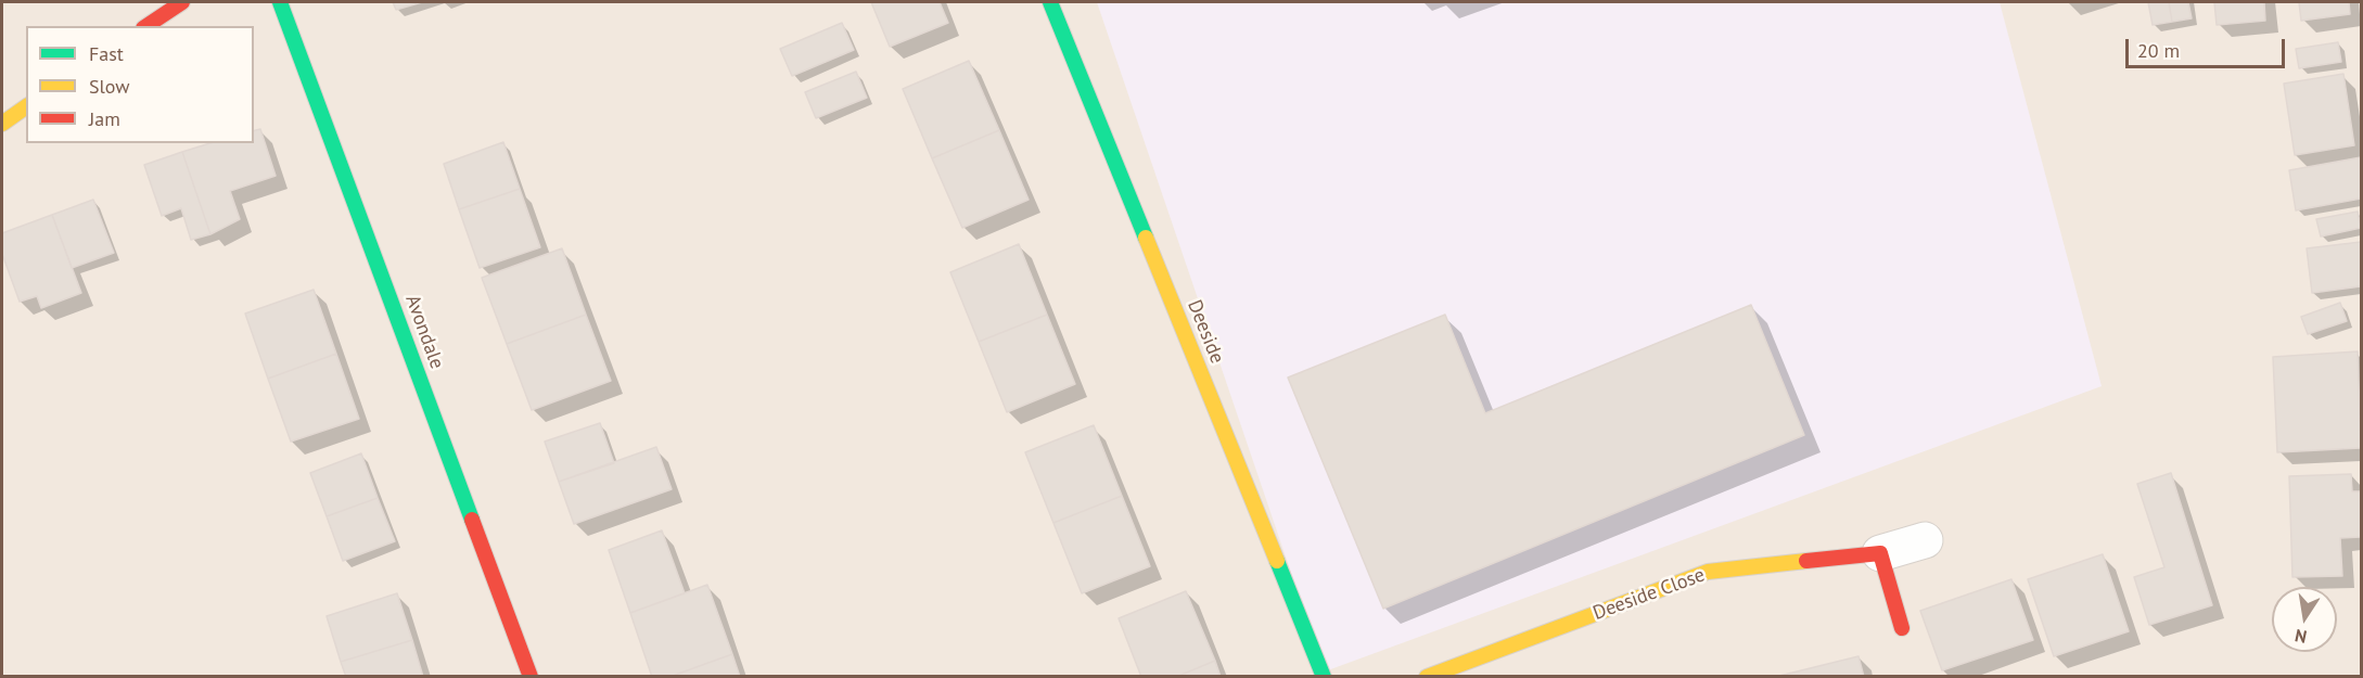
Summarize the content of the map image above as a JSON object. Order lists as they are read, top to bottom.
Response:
{
  "streets": {
    "street": ["Avondale", "Deeside", "Deeside Close"]
  },
  "legend": ["Fast", "Slow", "Jam"],
  "scale_bar": "20 m",
  "north": "bottom"
}
